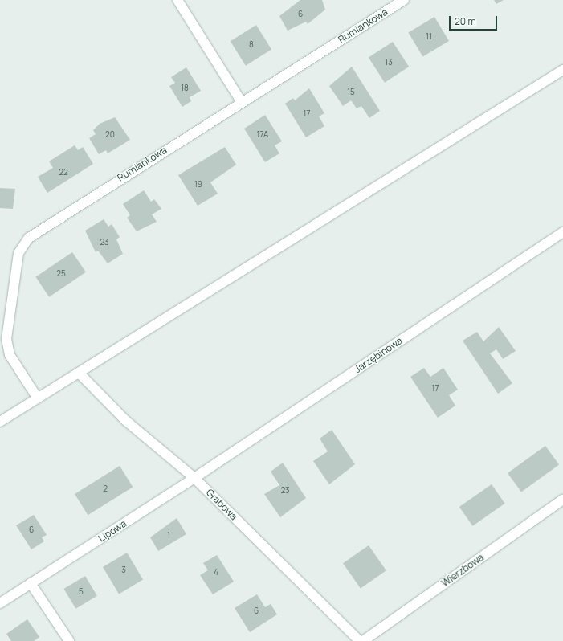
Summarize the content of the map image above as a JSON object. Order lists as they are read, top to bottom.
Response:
{
  "streets": {
    "street": [
      "Rumiankowa",
      "Jarzębinowa",
      "Grabowa",
      "Lipowa",
      "Wierzbowa"
    ]
  },
  "crossings": [
    ["Jarzębinowa", "Grabowa"],
    ["Jarzębinowa", "Lipowa"],
    ["Grabowa", "Lipowa"]
  ],
  "house_numbers": [
    "6",
    "11",
    "8",
    "13",
    "18",
    "15",
    "17",
    "20",
    "17A",
    "22",
    "19",
    "23",
    "25",
    "17",
    "2",
    "23",
    "6",
    "1",
    "3",
    "4",
    "5",
    "6"
  ],
  "scale_bar": "20 m"
}
